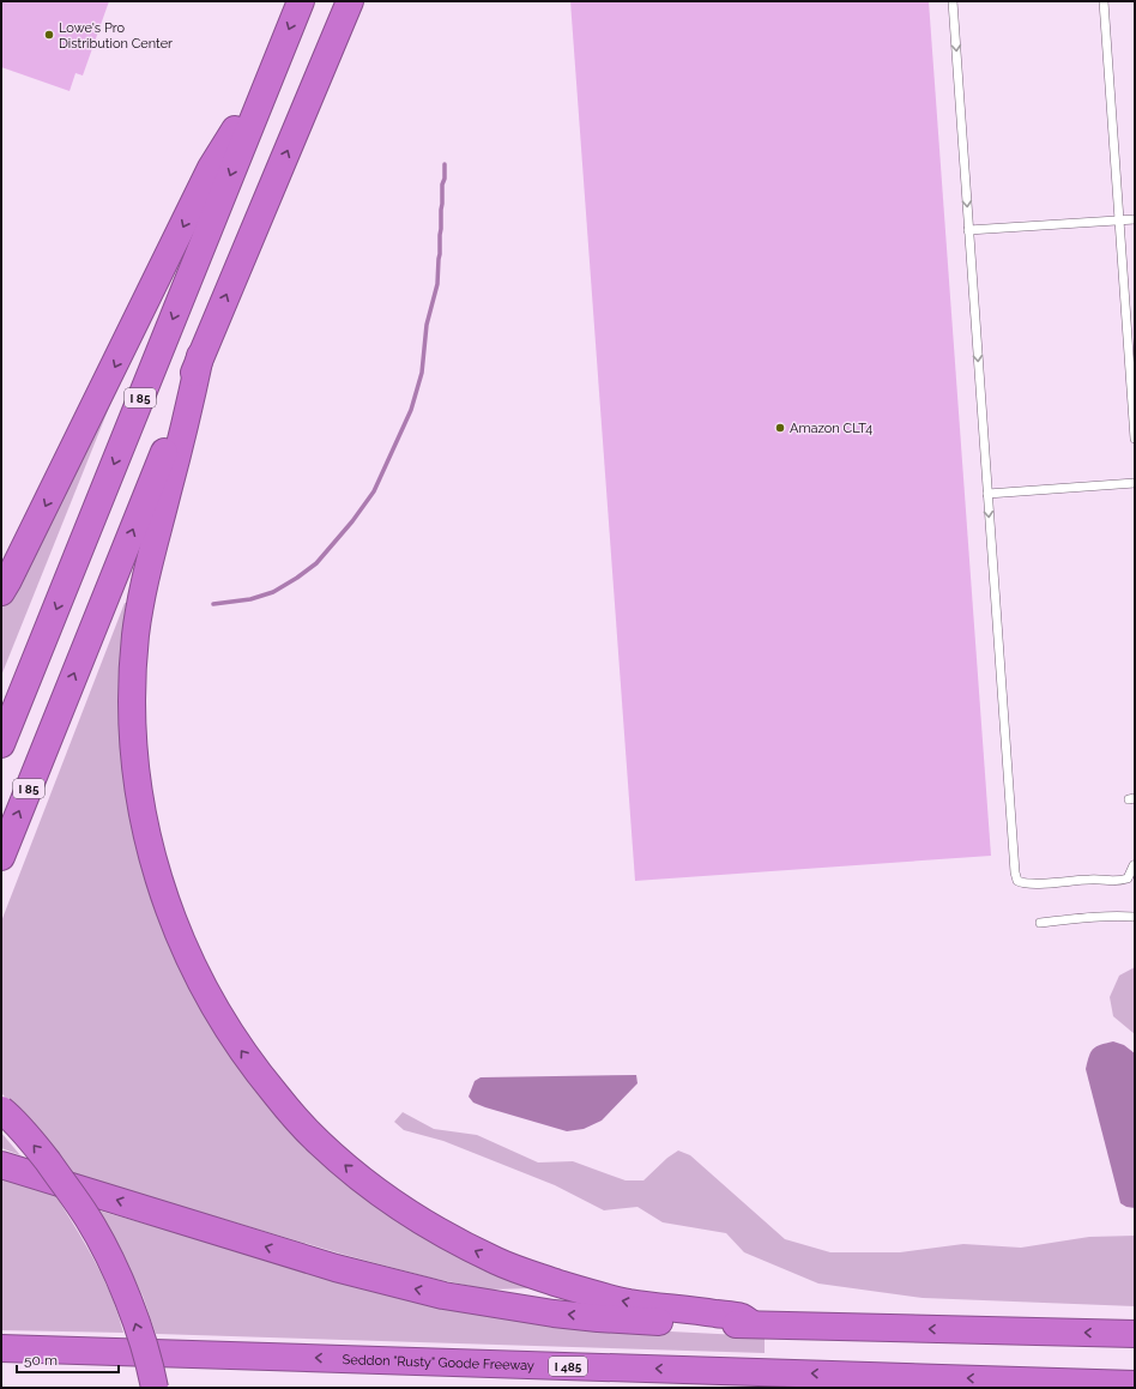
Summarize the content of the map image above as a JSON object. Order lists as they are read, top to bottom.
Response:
{
  "streets": {
    "highway": ["I 85", "Seddon \"Rusty\" Goode Freeway", "I 485"]
  },
  "places": ["Lowe's Pro Distribution Center", "Amazon CLT4"],
  "scale_bar": "50 m"
}
